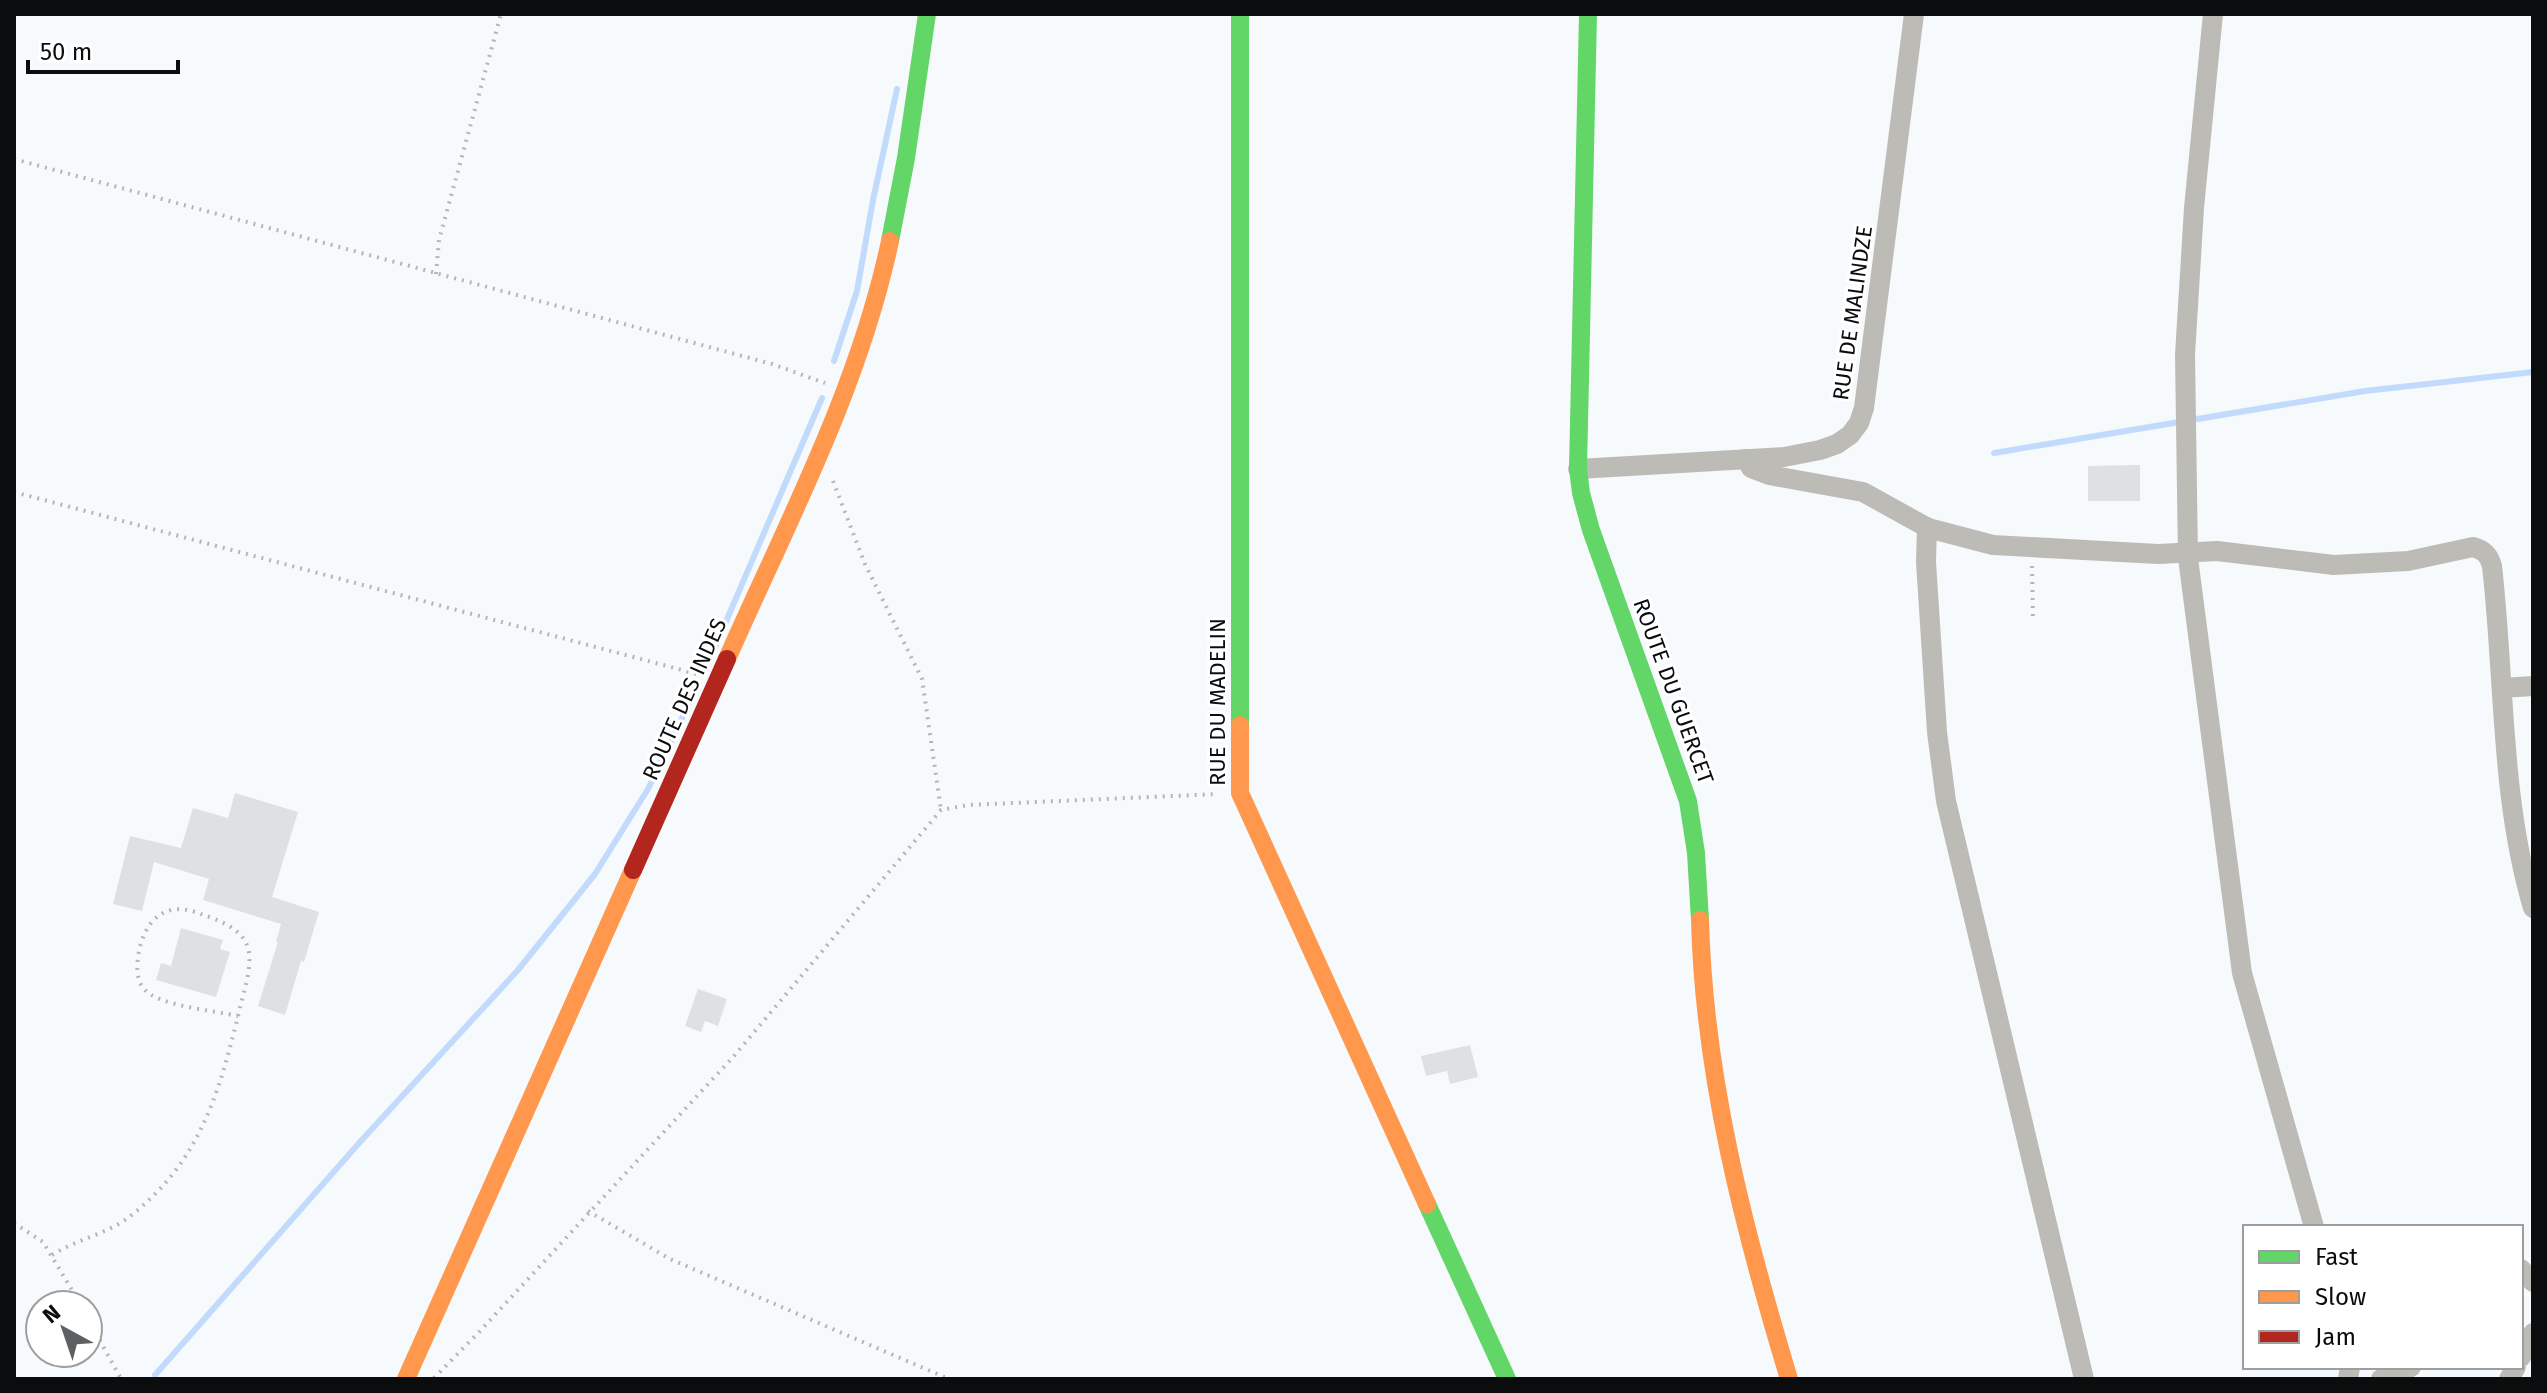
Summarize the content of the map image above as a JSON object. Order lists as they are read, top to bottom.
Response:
{
  "streets": {
    "street": [
      "RUE DE MALINDZE",
      "ROUTE DU GUERCET",
      "ROUTE DES INDES",
      "RUE DU MADELIN"
    ]
  },
  "crossings": [
    ["RUE DE MALINDZE", "ROUTE DU GUERCET"]
  ],
  "legend": ["Fast", "Slow", "Jam"],
  "scale_bar": "50 m",
  "north": "top left"
}
